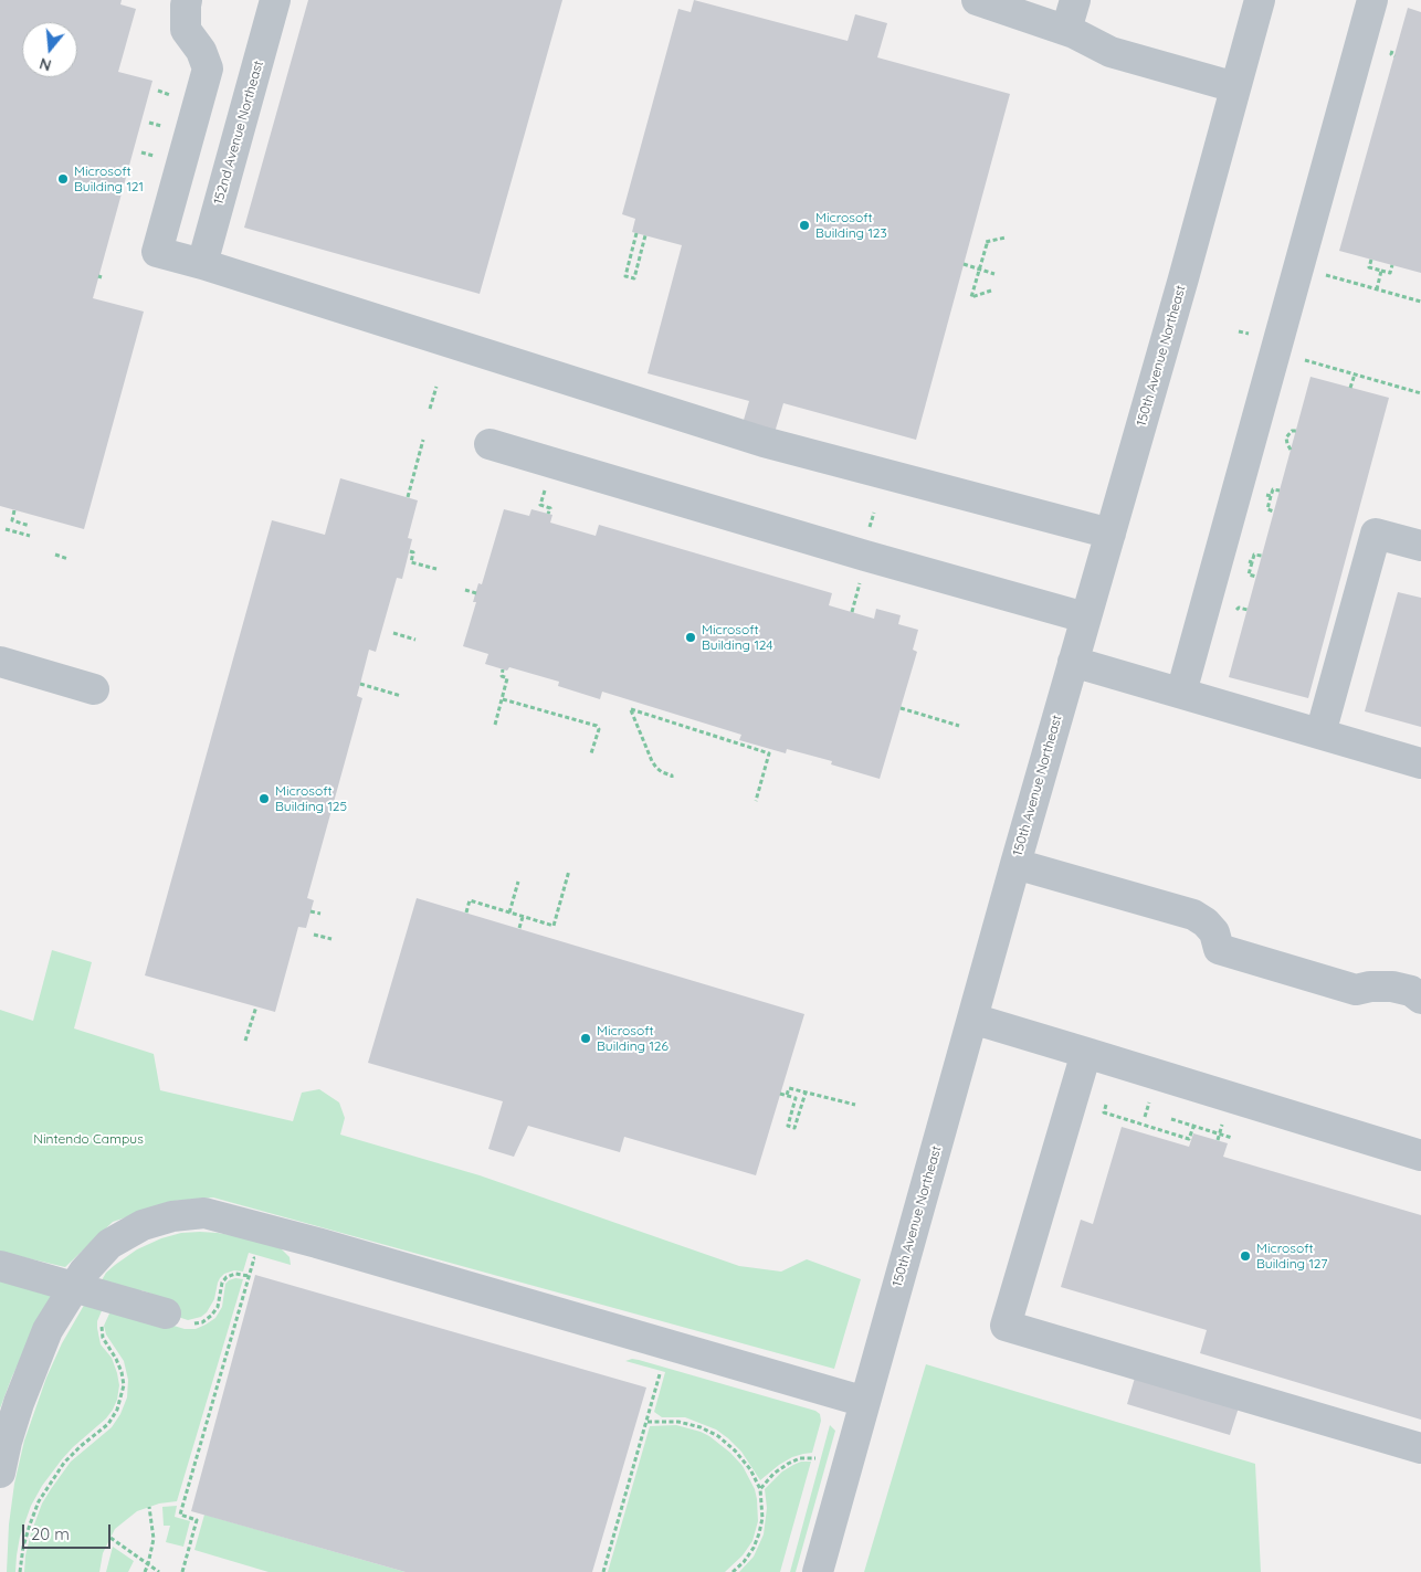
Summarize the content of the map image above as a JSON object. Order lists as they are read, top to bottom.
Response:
{
  "streets": {
    "street": ["152nd Avenue Northeast", "150th Avenue Northeast"]
  },
  "parks": ["Nintendo Campus"],
  "places": [
    "Microsoft Building 121",
    "Microsoft Building 123",
    "Microsoft Building 124",
    "Microsoft Building 125",
    "Microsoft Building 126",
    "Microsoft Building 127"
  ],
  "scale_bar": "20 m",
  "north": "bottom"
}
